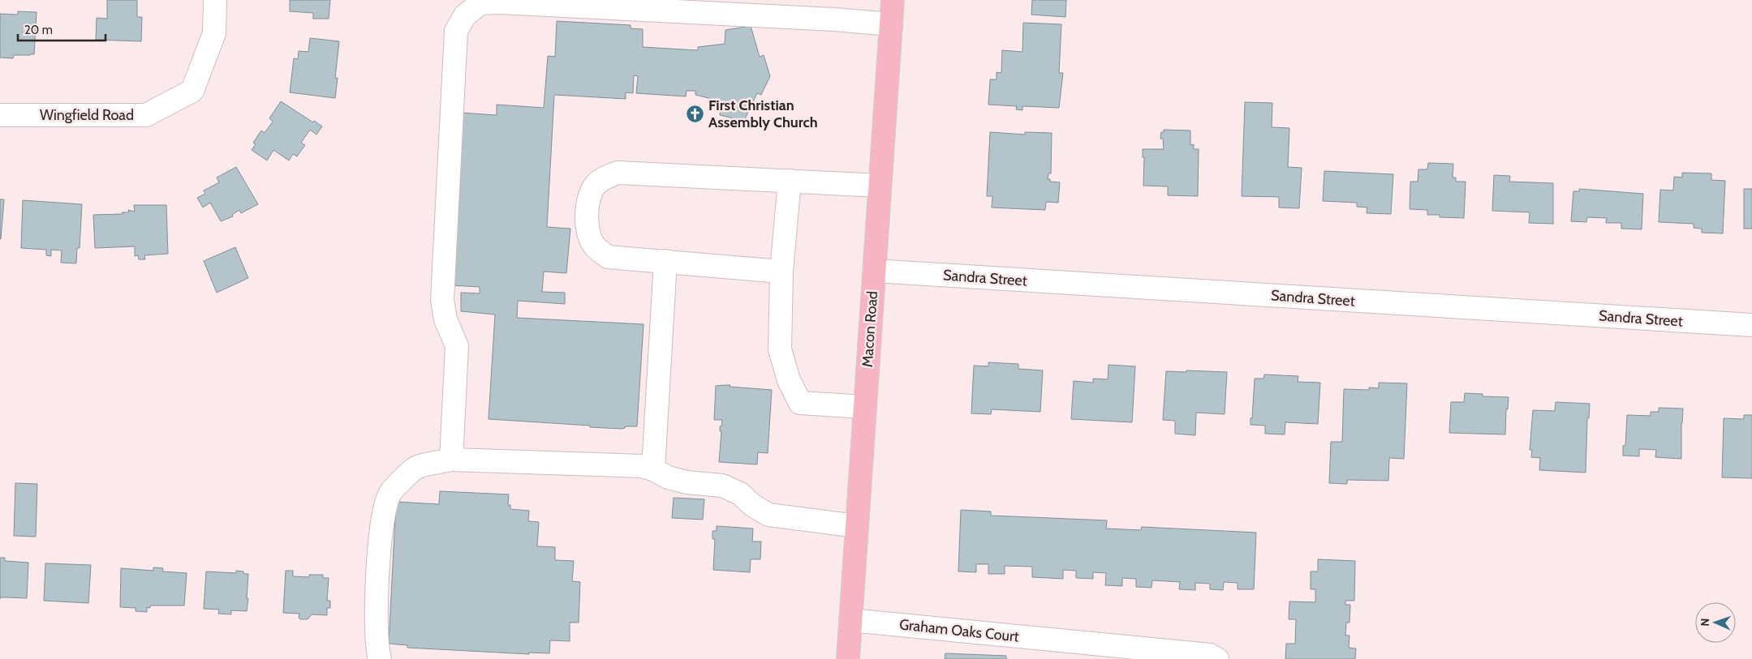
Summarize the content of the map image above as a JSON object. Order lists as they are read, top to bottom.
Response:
{
  "streets": {
    "main road": ["Macon Road"],
    "street": ["Wingfield Road", "Sandra Street", "Graham Oaks Court"]
  },
  "crossings": [
    ["Sandra Street", "Macon Road"],
    ["Macon Road", "Graham Oaks Court"]
  ],
  "places": {
    "church": ["First Christian Assembly Church"]
  },
  "scale_bar": "20 m",
  "north": "left"
}
